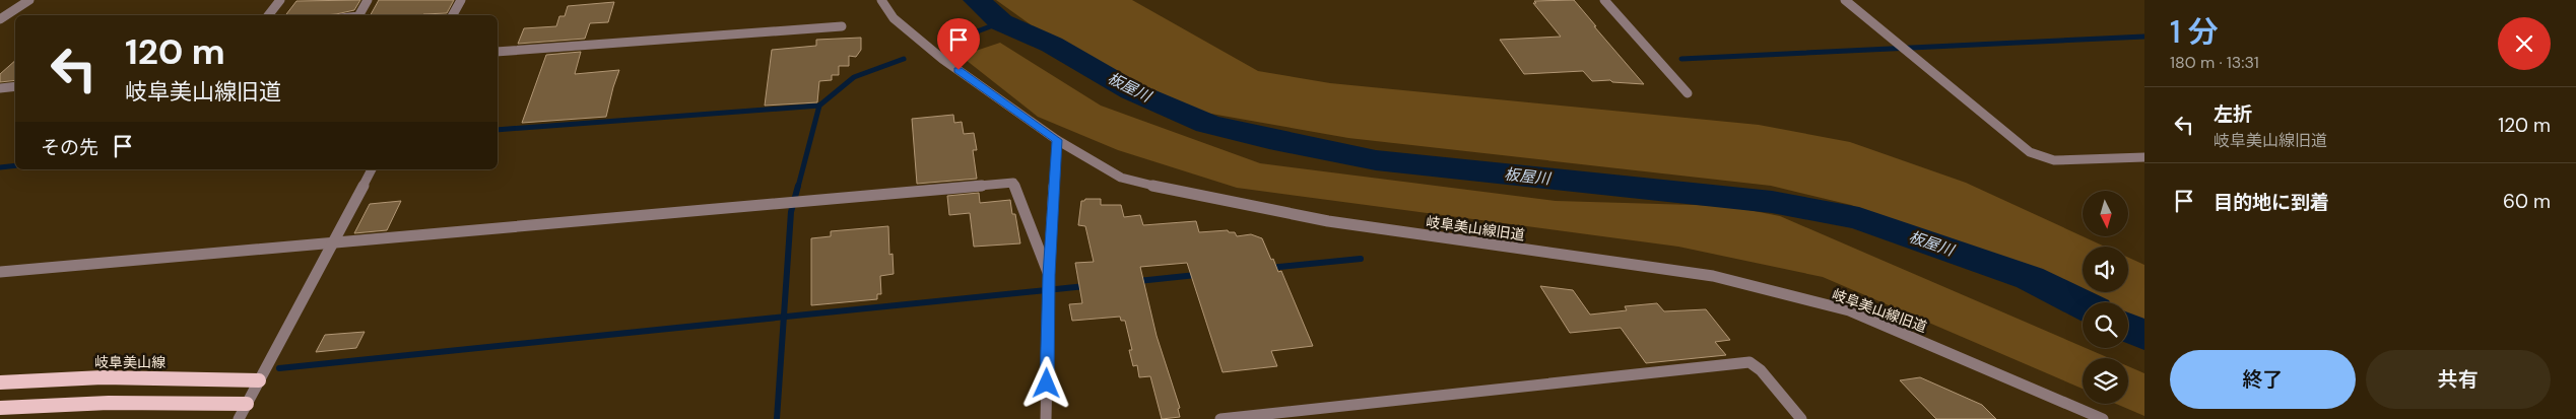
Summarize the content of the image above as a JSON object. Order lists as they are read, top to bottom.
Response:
{
  "streets": {
    "main road": ["岐阜美山線"],
    "street": ["岐阜美山線旧道"]
  },
  "water": ["板屋川"],
  "north": "bottom",
  "page": {
    "heading": ["1 分", "180 m · 13:31"],
    "turn": ["120 m", "岐阜美山線旧道"],
    "list": [
      {
        "name": "左折",
        "note": "岐阜美山線旧道",
        "value": "120 m"
      },
      {
        "name": "目的地に到着",
        "value": "60 m"
      }
    ],
    "then": "その先",
    "buttons": ["終了", "共有"]
  }
}
